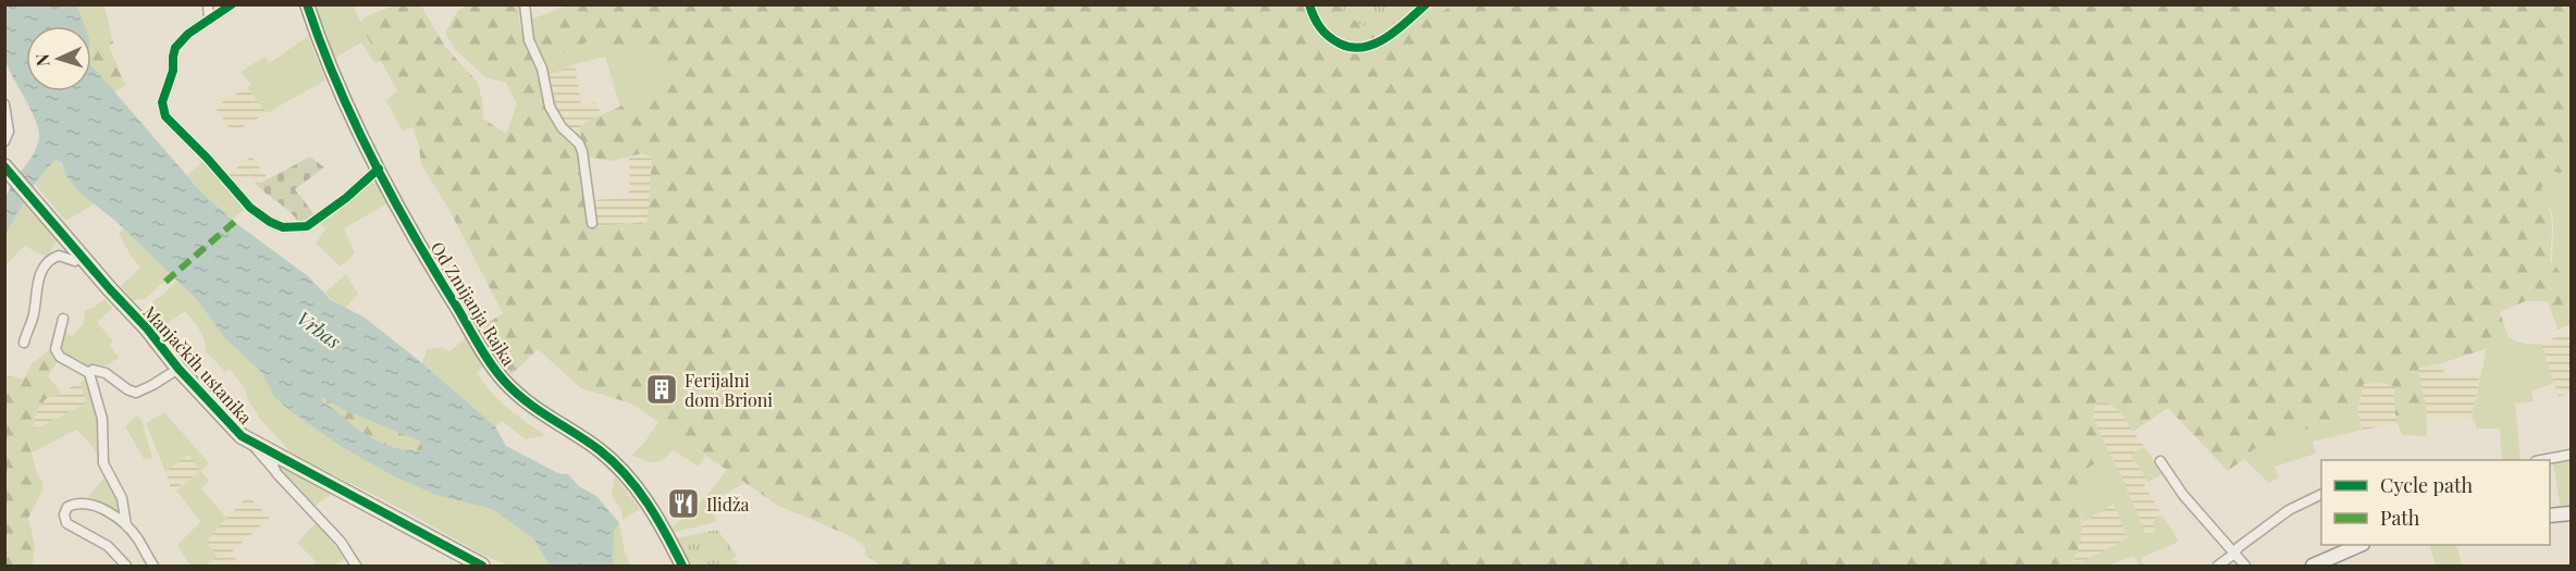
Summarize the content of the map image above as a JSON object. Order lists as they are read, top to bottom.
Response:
{
  "streets": {
    "main road": ["Manjačkih ustanika"],
    "street": ["Od Zmijanja Rajka"]
  },
  "water": ["Vrbas"],
  "places": {
    "building": ["Ferijalni dom Brioni"],
    "restaurant": ["Ilidža"]
  },
  "legend": ["Cycle path", "Path"],
  "north": "left"
}
